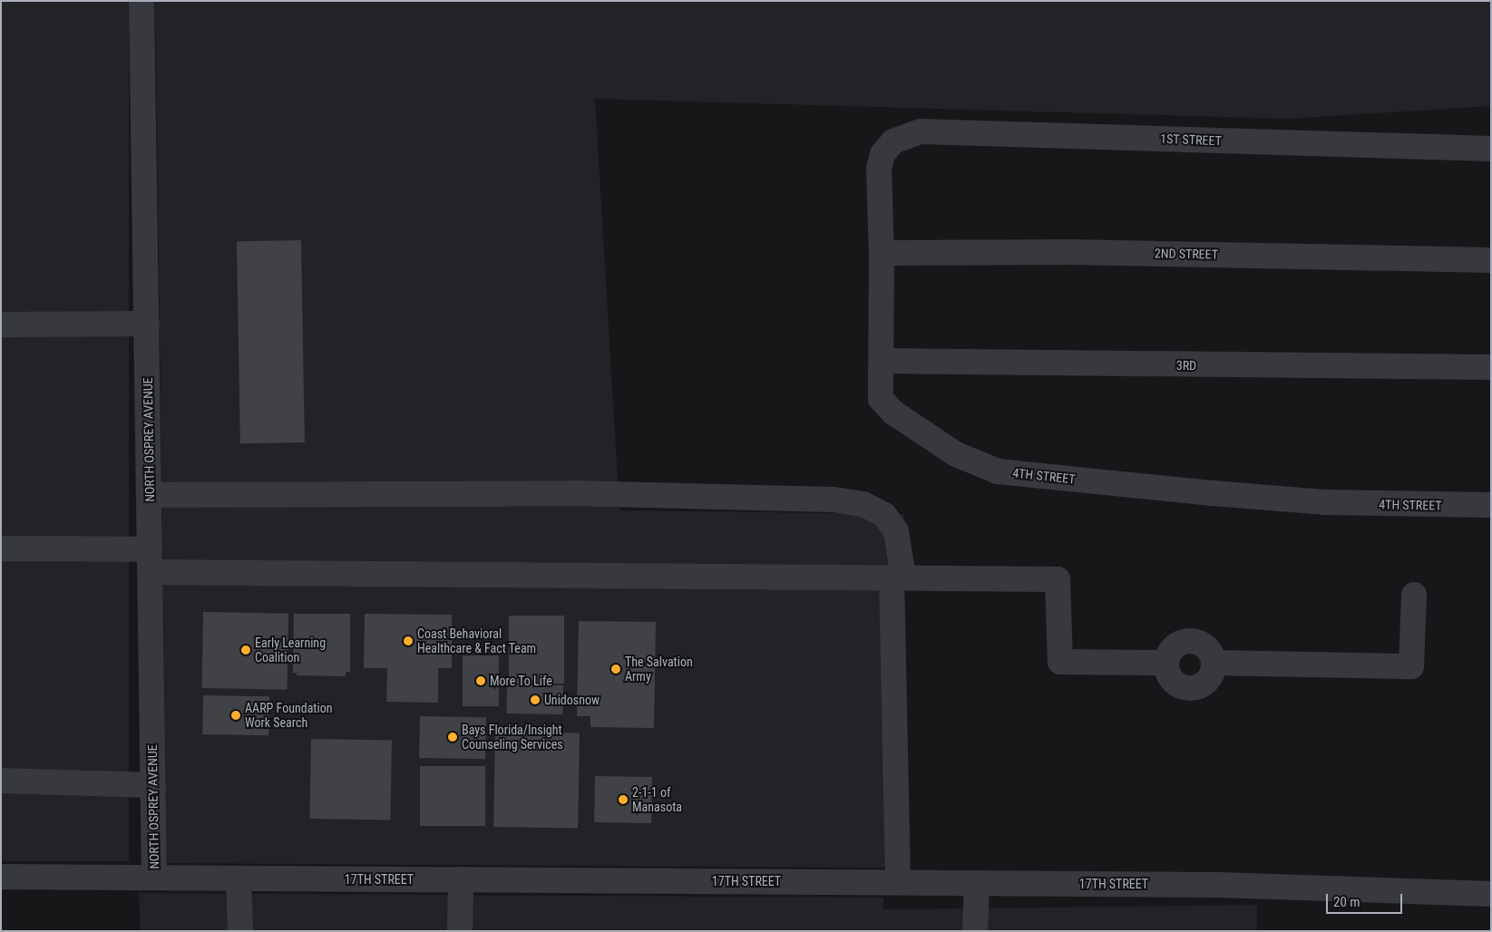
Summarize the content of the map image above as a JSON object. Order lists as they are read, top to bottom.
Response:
{
  "streets": {
    "street": [
      "1ST STREET",
      "2ND STREET",
      "3RD",
      "NORTH OSPREY AVENUE",
      "4TH STREET",
      "17TH STREET"
    ]
  },
  "crossings": [
    ["1ST STREET", "4TH STREET"],
    ["2ND STREET", "4TH STREET"],
    ["3RD", "4TH STREET"],
    ["NORTH OSPREY AVENUE", "17TH STREET"]
  ],
  "places": [
    "Coast Behavioral Healthcare & Fact Team",
    "Early Learning Coalition",
    "The Salvation Army",
    "More To Life",
    "Unidosnow",
    "AARP Foundation Work Search",
    "Bays Florida/Insight Counseling Services",
    "2-1-1 of Manasota"
  ],
  "scale_bar": "20 m"
}
